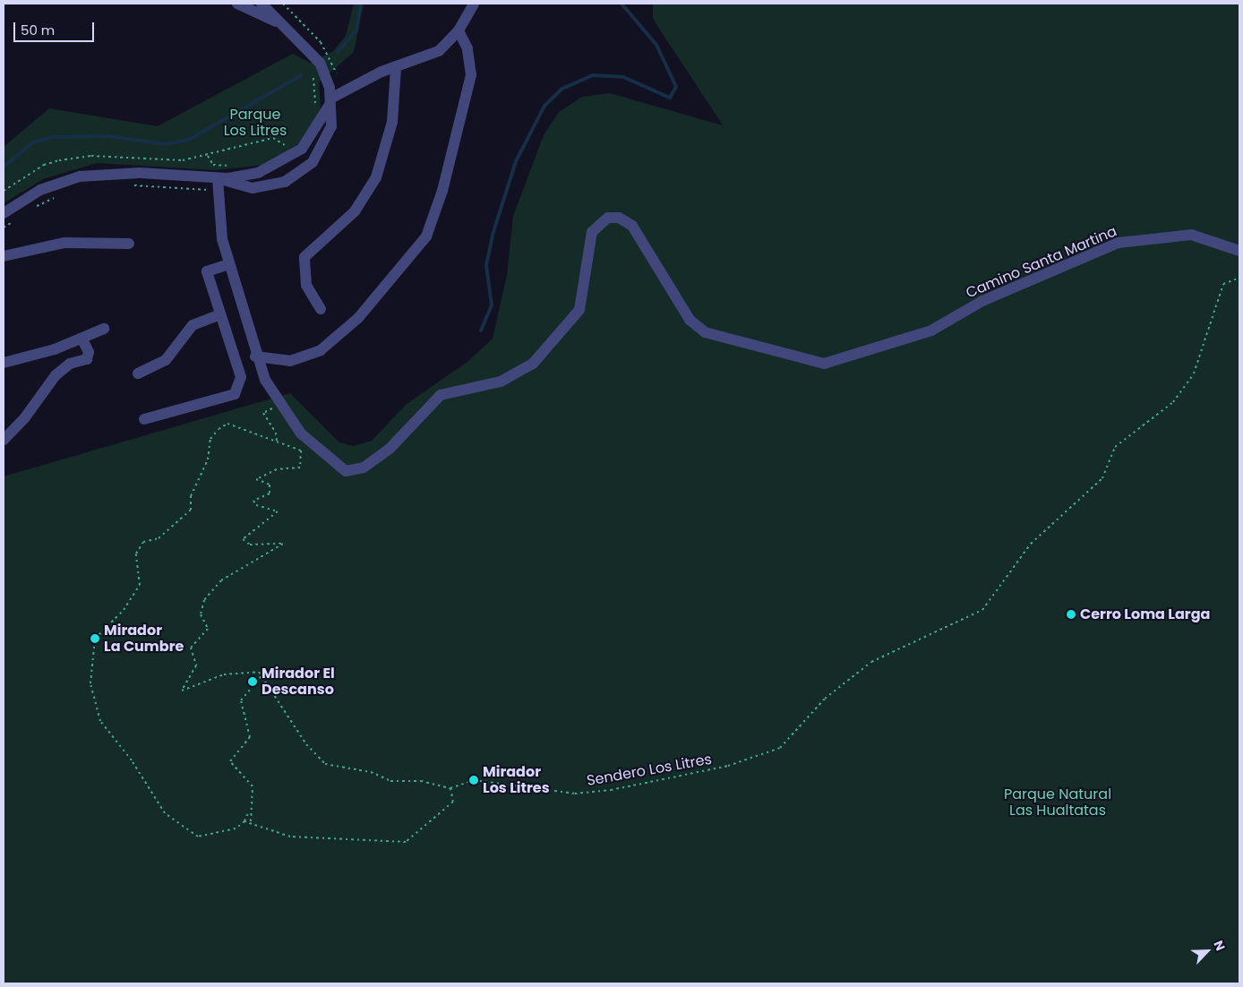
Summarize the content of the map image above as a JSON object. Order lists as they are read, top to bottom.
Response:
{
  "streets": {
    "street": ["Camino Santa Martina"],
    "path": ["Sendero Los Litres"]
  },
  "parks": ["Parque Los Litres", "Parque Natural Las Hualtatas"],
  "places": [
    "Cerro Loma Larga",
    "Mirador La Cumbre",
    "Mirador El Descanso",
    "Mirador Los Litres"
  ],
  "scale_bar": "50 m",
  "north": "top right"
}
